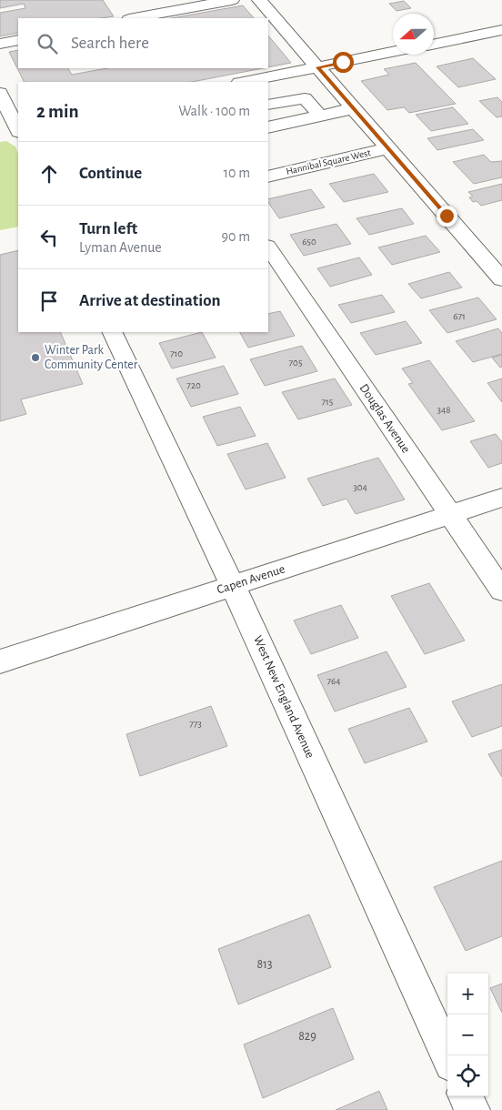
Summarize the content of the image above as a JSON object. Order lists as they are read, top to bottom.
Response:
{
  "streets": {
    "street": [
      "Hannibal Square West",
      "Douglas Avenue",
      "Capen Avenue",
      "West New England Avenue"
    ]
  },
  "crossings": [
    ["Douglas Avenue", "Capen Avenue"],
    ["Capen Avenue", "West New England Avenue"]
  ],
  "places": ["Winter Park Community Center"],
  "house_numbers": [
    "650",
    "671",
    "710",
    "705",
    "720",
    "715",
    "348",
    "304",
    "764",
    "773",
    "813",
    "829"
  ],
  "north": "left",
  "page": {
    "search": "Search here",
    "heading": ["2 min", "Walk · 100 m"],
    "list": [
      ["Continue", "10 m"],
      ["Turn left", "Lyman Avenue", "90 m"],
      "Arrive at destination"
    ],
    "map_buttons": ["+", "−"]
  }
}
